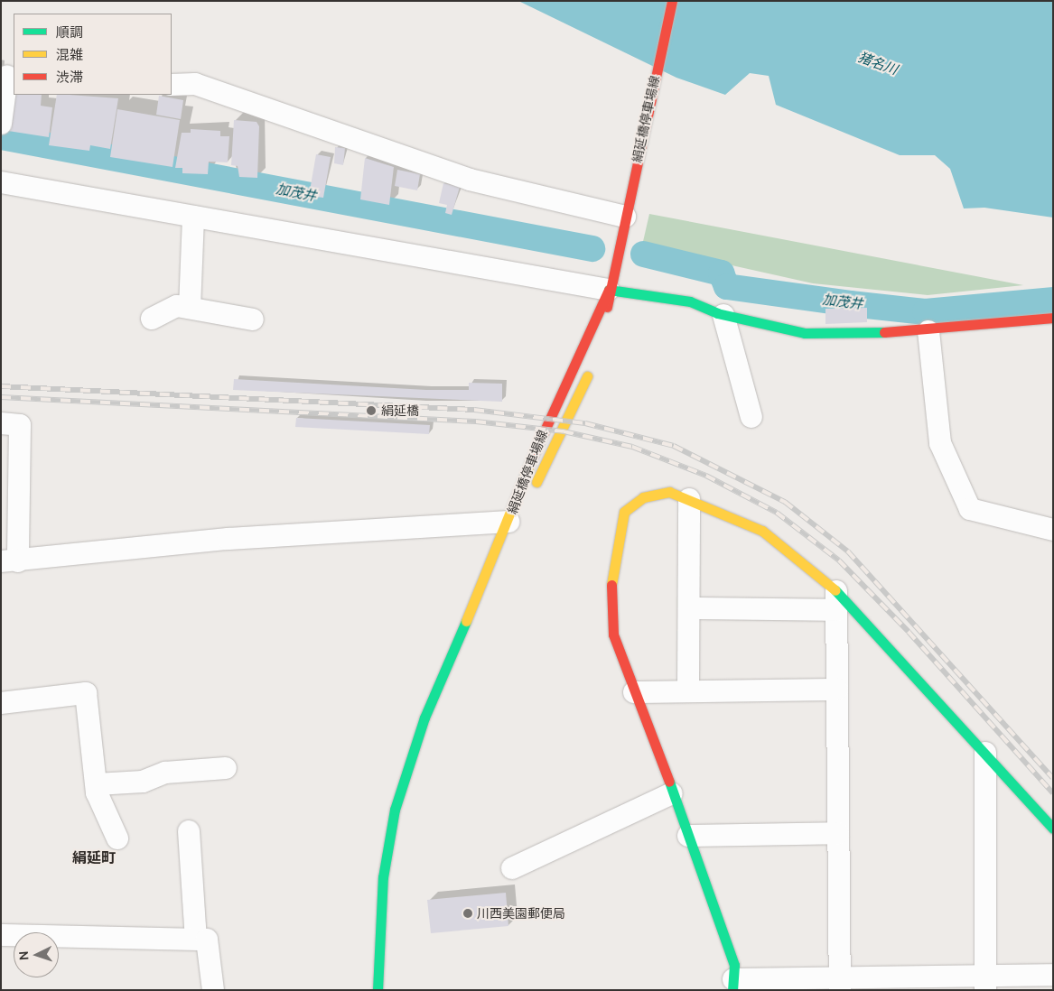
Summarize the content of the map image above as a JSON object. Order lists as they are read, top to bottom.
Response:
{
  "streets": {
    "street": ["絹延橋停車場線"]
  },
  "districts": ["絹延町"],
  "water": ["猪名川", "加茂井"],
  "places": ["絹延橋", "川西美園郵便局"],
  "legend": ["順調", "混雑", "渋滞"],
  "north": "left"
}
